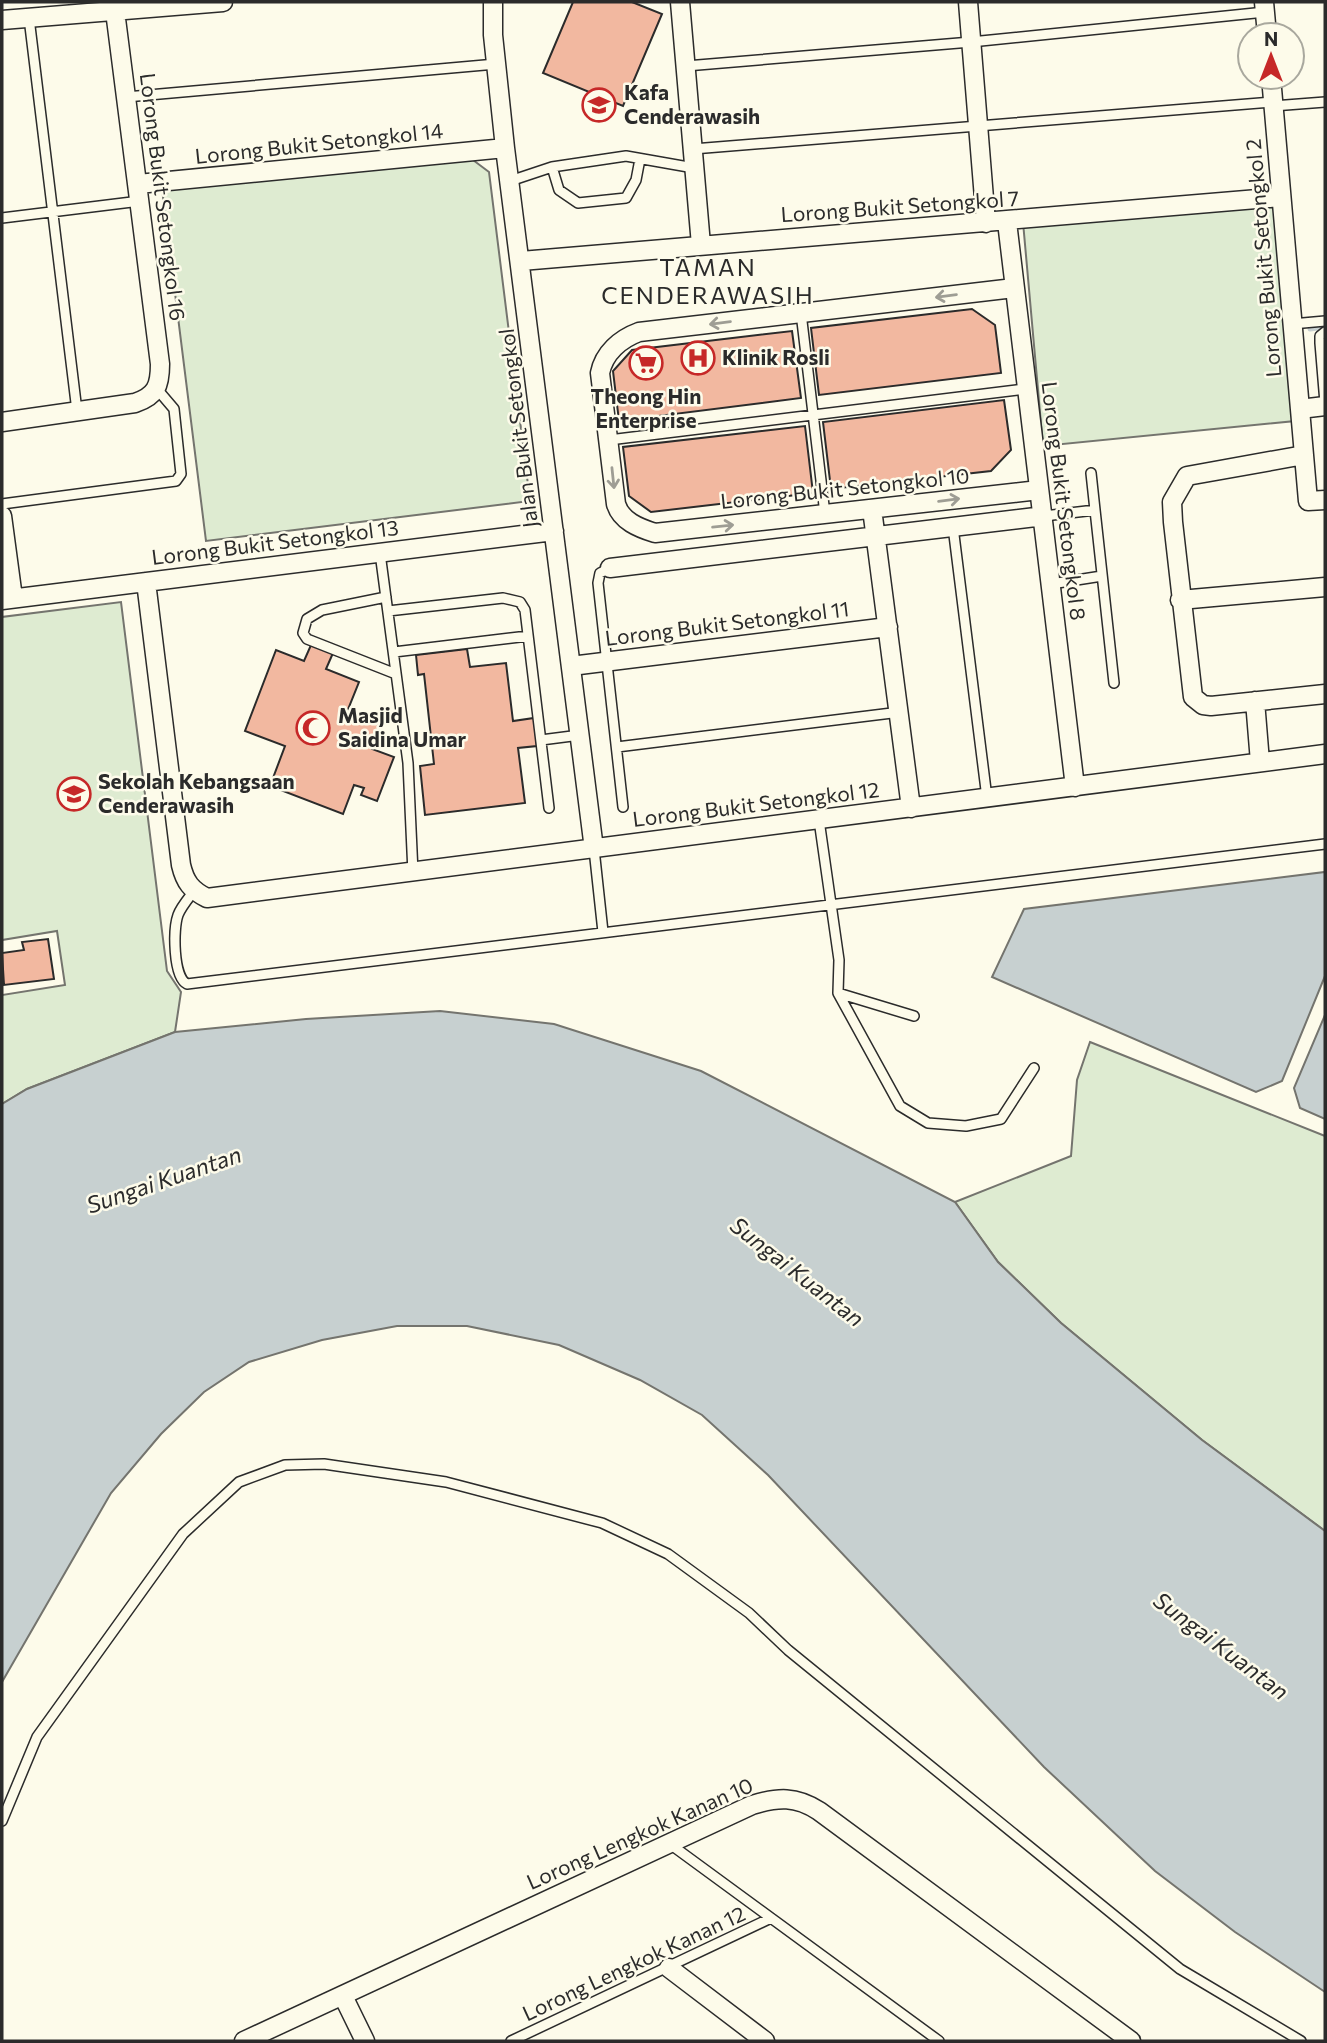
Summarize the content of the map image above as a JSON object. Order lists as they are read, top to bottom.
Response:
{
  "streets": {
    "street": [
      "Lorong Bukit Setongkol 14",
      "Lorong Bukit Setongkol 16",
      "Lorong Bukit Setongkol 7",
      "Lorong Bukit Setongkol 2",
      "Jalan Bukit Setongkol",
      "Lorong Bukit Setongkol 10",
      "Lorong Bukit Setongkol 8",
      "Lorong Bukit Setongkol 13",
      "Lorong Bukit Setongkol 11",
      "Lorong Bukit Setongkol 12",
      "Lorong Lengkok Kanan 10"
    ],
    "lane": ["Lorong Lengkok Kanan 12"]
  },
  "crossings": [
    ["Lorong Bukit Setongkol 14", "Lorong Bukit Setongkol 16"],
    ["Lorong Bukit Setongkol 14", "Jalan Bukit Setongkol"],
    ["Lorong Bukit Setongkol 7", "Lorong Bukit Setongkol 2"],
    ["Lorong Bukit Setongkol 7", "Jalan Bukit Setongkol"],
    ["Lorong Bukit Setongkol 7", "Lorong Bukit Setongkol 8"],
    ["Jalan Bukit Setongkol", "Lorong Bukit Setongkol 13"],
    ["Jalan Bukit Setongkol", "Lorong Bukit Setongkol 11"],
    ["Jalan Bukit Setongkol", "Lorong Bukit Setongkol 12"],
    ["Lorong Bukit Setongkol 10", "Lorong Bukit Setongkol 8"],
    ["Lorong Bukit Setongkol 8", "Lorong Bukit Setongkol 12"]
  ],
  "districts": ["TAMAN CENDERAWASIH"],
  "water": ["Sungai Kuantan"],
  "places": {
    "school or university": ["Kafa Cenderawasih", "Sekolah Kebangsaan Cenderawasih"],
    "hospital": ["Klinik Rosli"],
    "supermarket": ["Theong Hin Enterprise"],
    "mosque": ["Masjid Saidina Umar"]
  },
  "north": "top"
}
